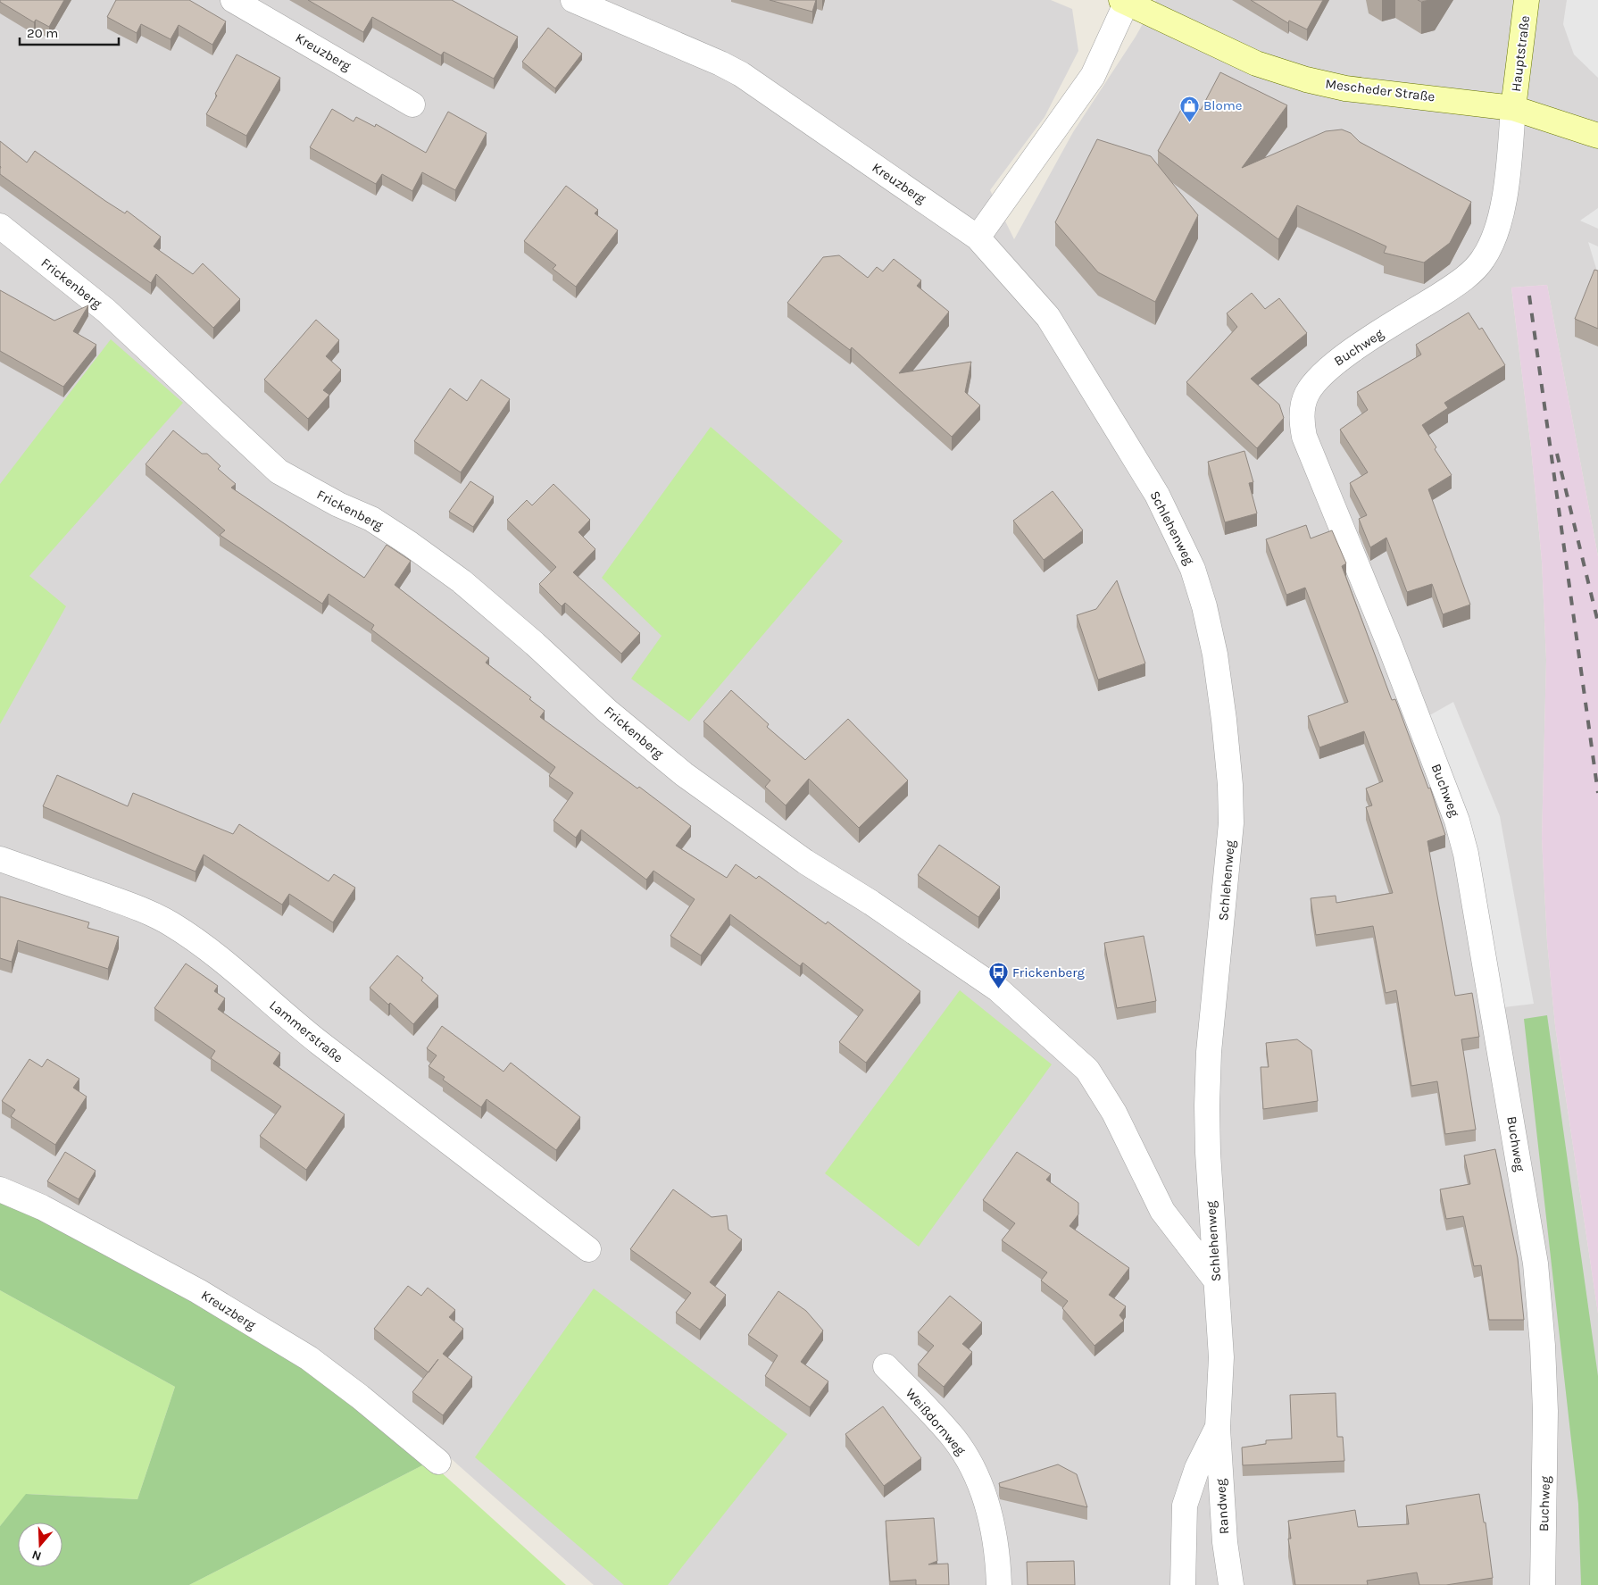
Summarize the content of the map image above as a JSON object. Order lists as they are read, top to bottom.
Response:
{
  "streets": {
    "main road": ["Hauptstraße", "Mescheder Straße"],
    "street": [
      "Kreuzberg",
      "Frickenberg",
      "Buchweg",
      "Schlehenweg",
      "Lammerstraße",
      "Weißdornweg",
      "Randweg"
    ]
  },
  "crossings": [
    ["Kreuzberg", "Schlehenweg"],
    ["Hauptstraße", "Mescheder Straße"],
    ["Hauptstraße", "Buchweg"],
    ["Mescheder Straße", "Buchweg"],
    ["Frickenberg", "Schlehenweg"],
    ["Schlehenweg", "Randweg"]
  ],
  "places": {
    "shop": ["Blome"],
    "bus stop": ["Frickenberg"]
  },
  "scale_bar": "20 m",
  "north": "bottom"
}
